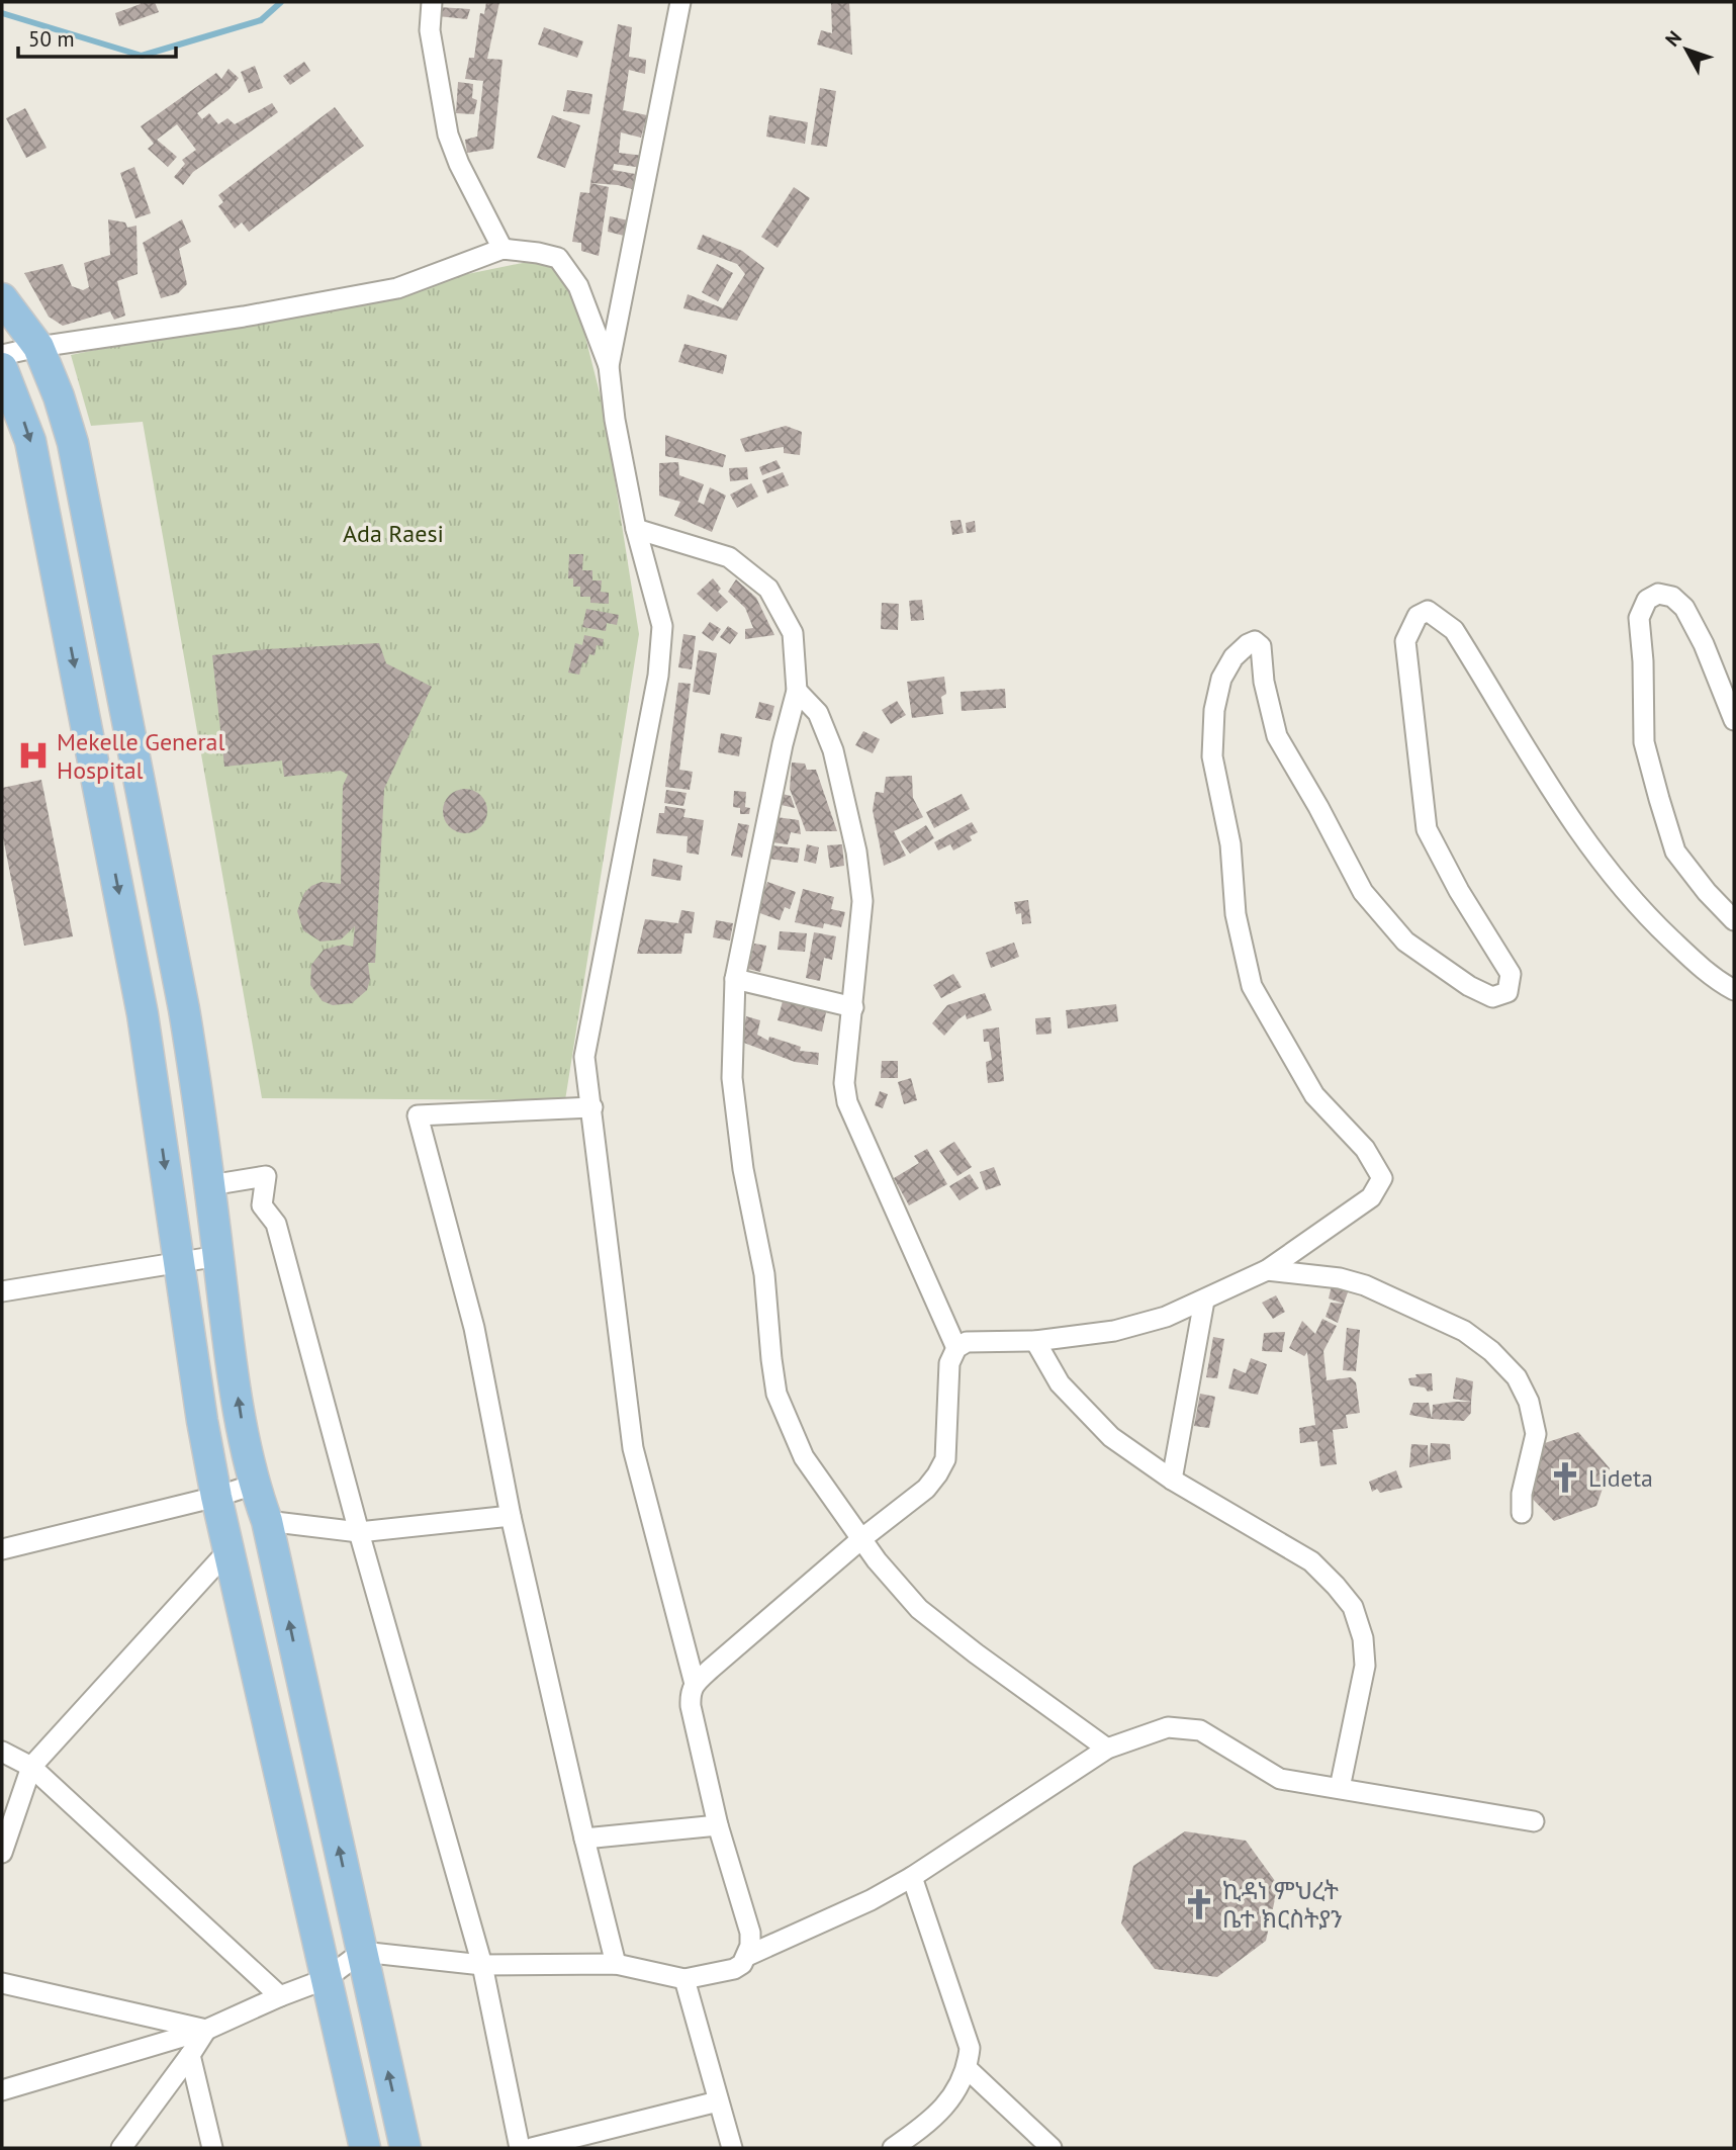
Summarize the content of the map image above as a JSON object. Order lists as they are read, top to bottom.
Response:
{
  "parks": ["Ada Raesi"],
  "places": {
    "hospital": ["Mekelle General Hospital"],
    "church": ["Lideta", "ኪዳነ ምህረት ቤተ ክርስትያን"]
  },
  "scale_bar": "50 m",
  "north": "top left"
}
